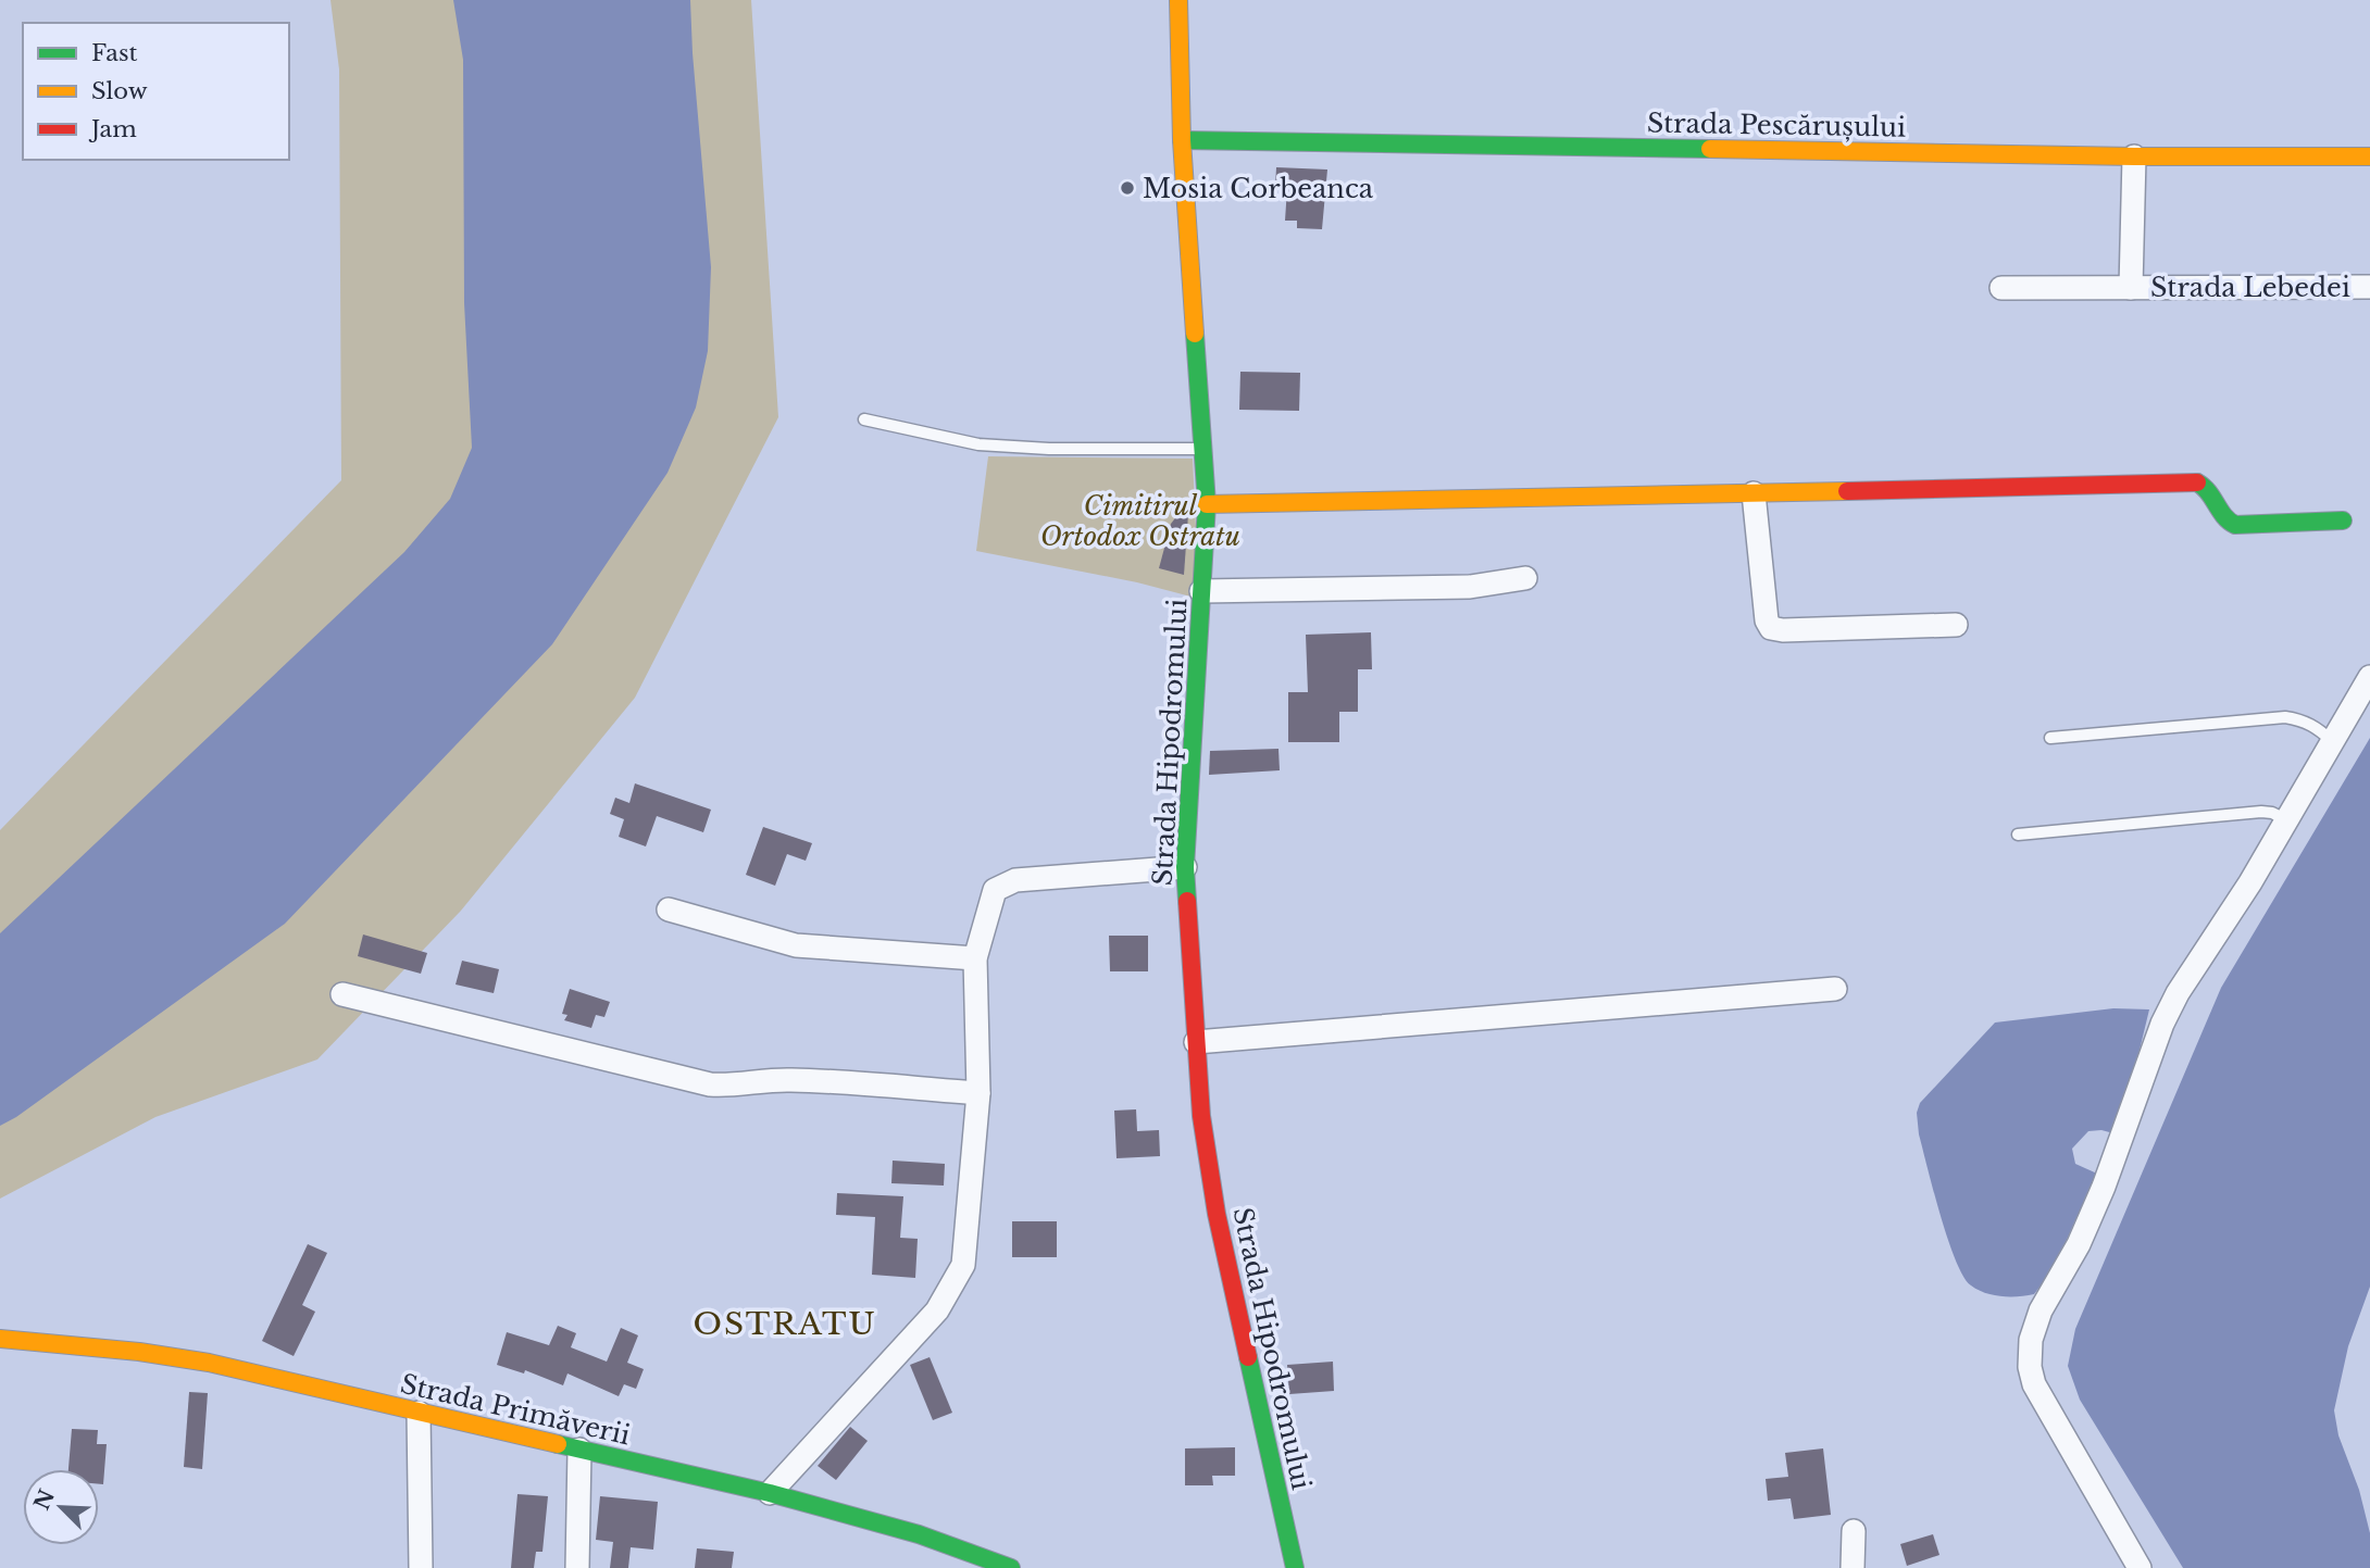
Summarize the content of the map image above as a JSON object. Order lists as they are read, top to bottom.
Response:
{
  "streets": {
    "street": [
      "Strada Pescărușului",
      "Strada Lebedei",
      "Strada Hipodromului",
      "Strada Primăverii"
    ]
  },
  "crossings": [
    ["Strada Pescărușului", "Strada Lebedei"],
    ["Strada Pescărușului", "Strada Hipodromului"]
  ],
  "districts": ["OSTRATU"],
  "parks": ["Cimitirul Ortodox Ostratu"],
  "places": ["Mosia Corbeanca"],
  "legend": ["Fast", "Slow", "Jam"],
  "north": "top left"
}
